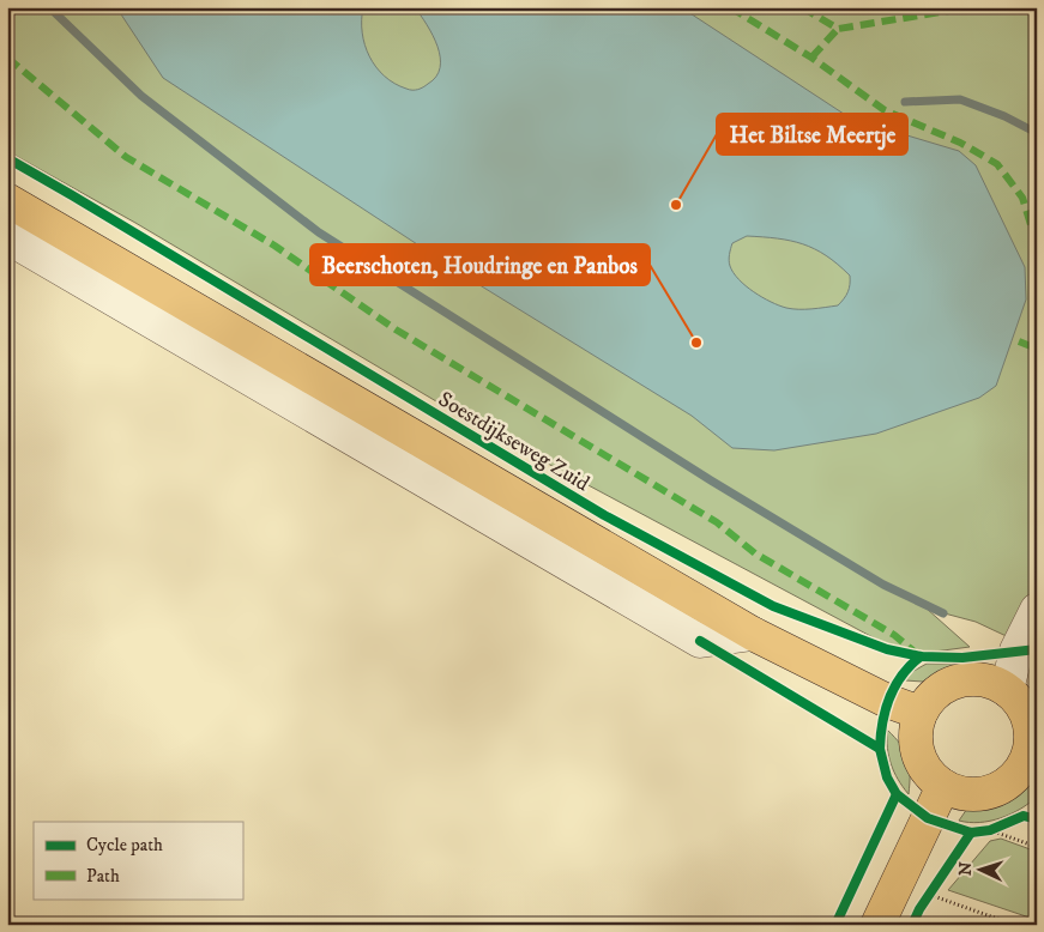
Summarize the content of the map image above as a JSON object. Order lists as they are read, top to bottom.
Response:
{
  "streets": {
    "cycle path": ["Soestdijkseweg Zuid"]
  },
  "places": ["Het Biltse Meertje", "Beerschoten, Houdringe en Panbos"],
  "legend": ["Cycle path", "Path"],
  "north": "left"
}
